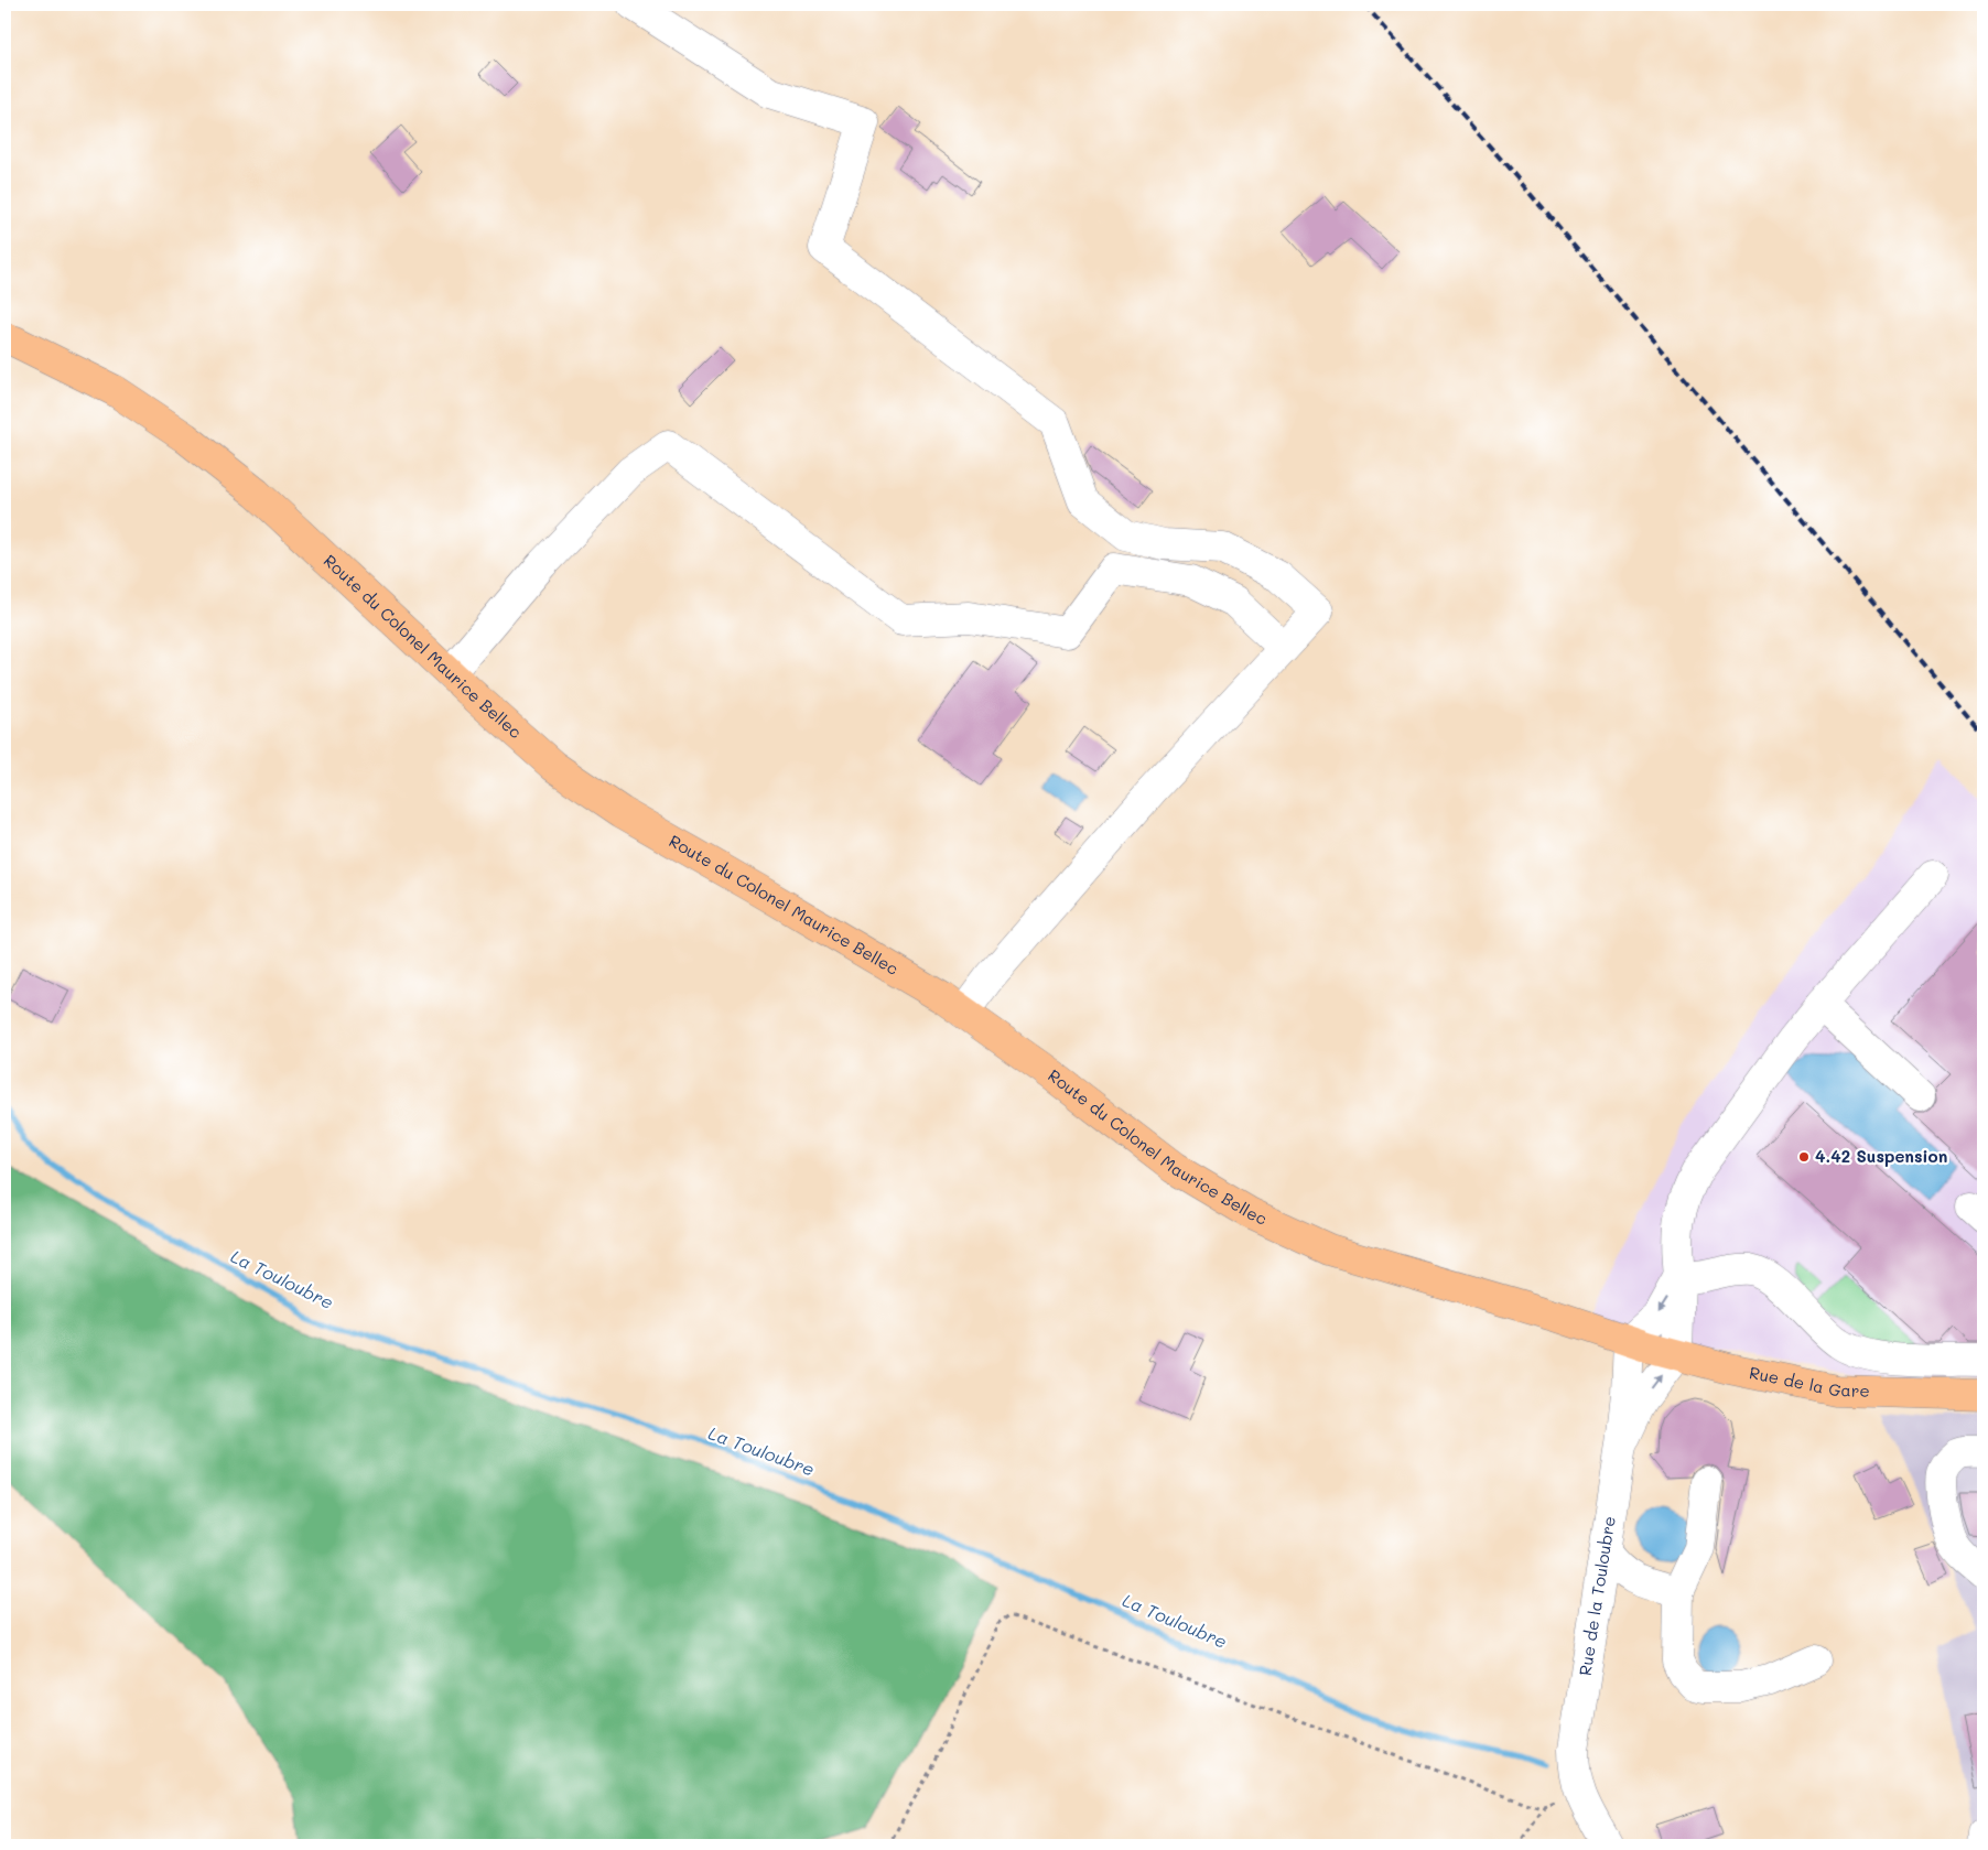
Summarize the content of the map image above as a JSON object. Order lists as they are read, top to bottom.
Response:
{
  "streets": {
    "main road": ["Route du Colonel Maurice Bellec", "Rue de la Gare"],
    "street": ["Rue de la Touloubre"]
  },
  "crossings": [
    ["Route du Colonel Maurice Bellec", "Rue de la Gare"],
    ["Rue de la Gare", "Rue de la Touloubre"]
  ],
  "water": ["La Touloubre"],
  "places": ["4.42 Suspension"]
}
